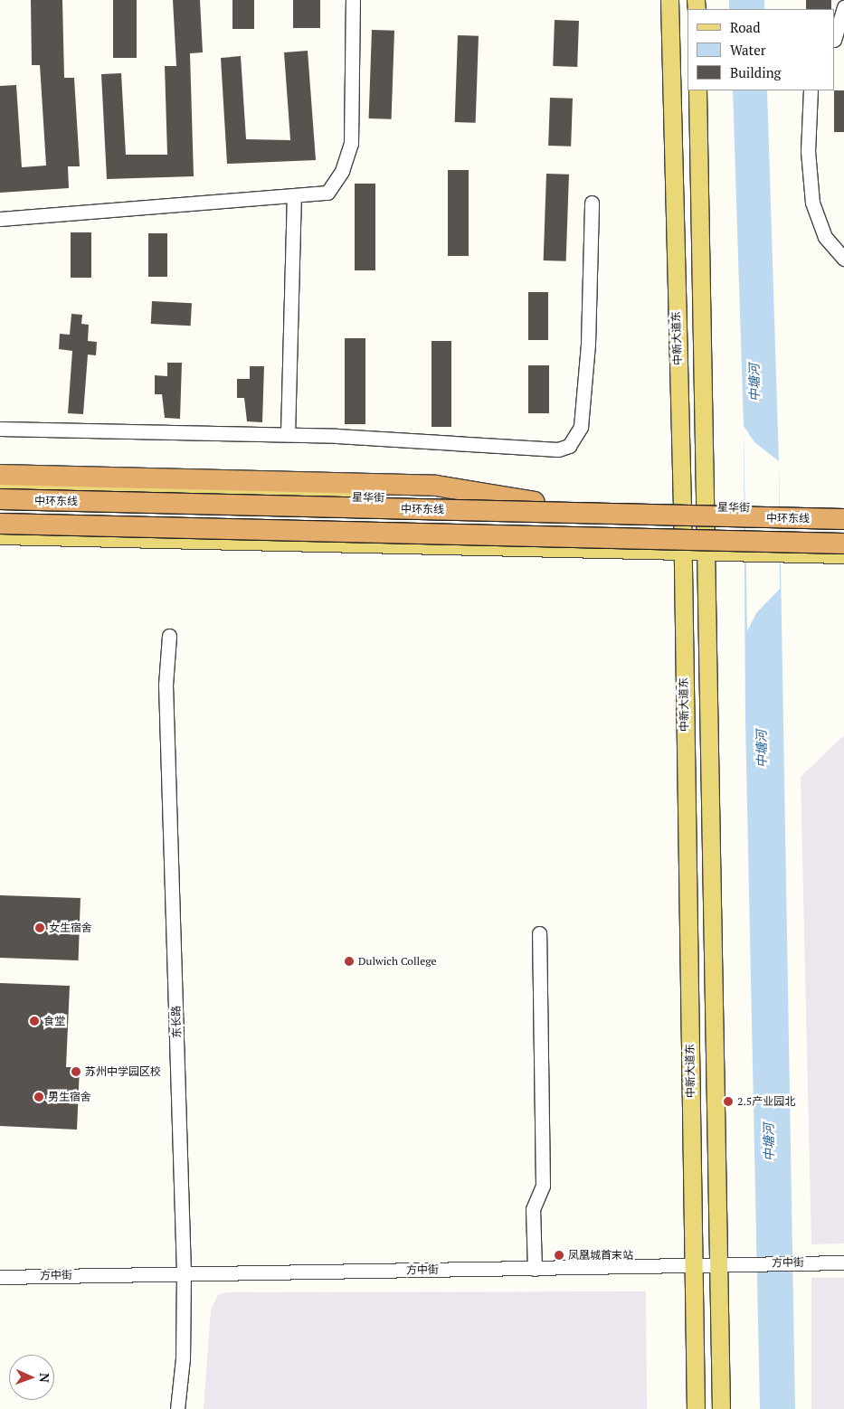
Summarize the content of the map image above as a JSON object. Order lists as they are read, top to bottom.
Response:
{
  "streets": {
    "highway": ["中环东线"],
    "main road": ["中新大道东", "星华街"],
    "street": ["东长路", "方中街"]
  },
  "crossings": [
    ["中新大道东", "星华街"],
    ["中新大道东", "方中街"],
    ["东长路", "方中街"]
  ],
  "water": ["中塘河"],
  "places": [
    "女生宿舍",
    "Dulwich College",
    "食堂",
    "苏州中学园区校",
    "男生宿舍",
    "2.5产业园北",
    "凤凰城首末站"
  ],
  "legend": ["Road", "Water", "Building"],
  "north": "right"
}
